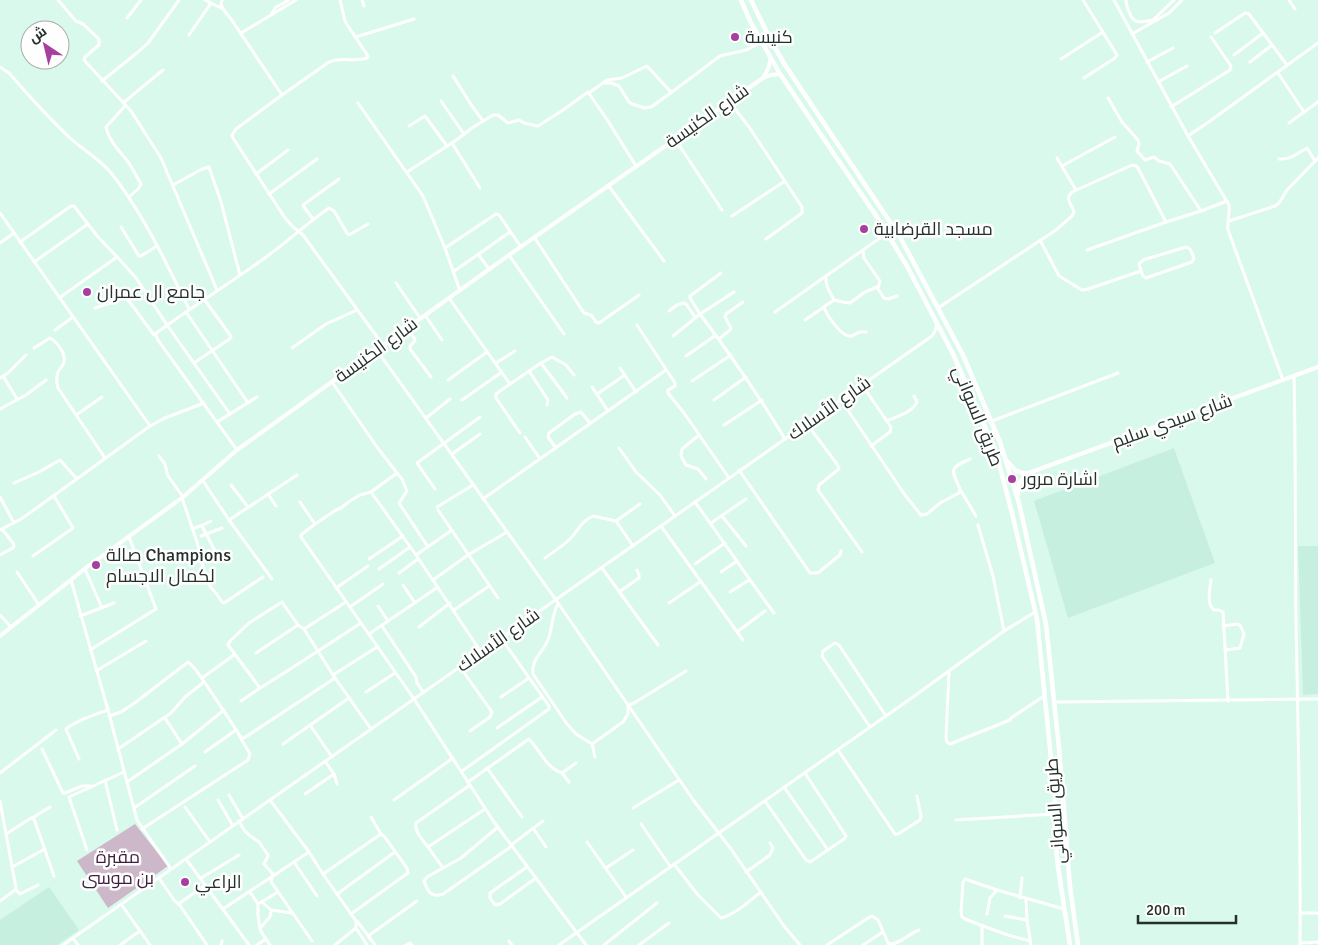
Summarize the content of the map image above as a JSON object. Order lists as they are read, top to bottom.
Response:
{
  "streets": {
    "highway": ["طريق السواني"],
    "main road": ["شارع الكنيسة", "شارع سيدي سليم"],
    "street": ["شارع الأسلاك"]
  },
  "crossings": [
    ["شارع الكنيسة", "طريق السواني"]
  ],
  "parks": ["مقبرة بن موسى"],
  "places": [
    "كنيسة",
    "مسجد القرضابية",
    "جامع ال عمران",
    "اشارة مرور",
    "صالة Champions لكمال الاجسام",
    "الراعي"
  ],
  "scale_bar": "200 m",
  "north": "top left"
}
